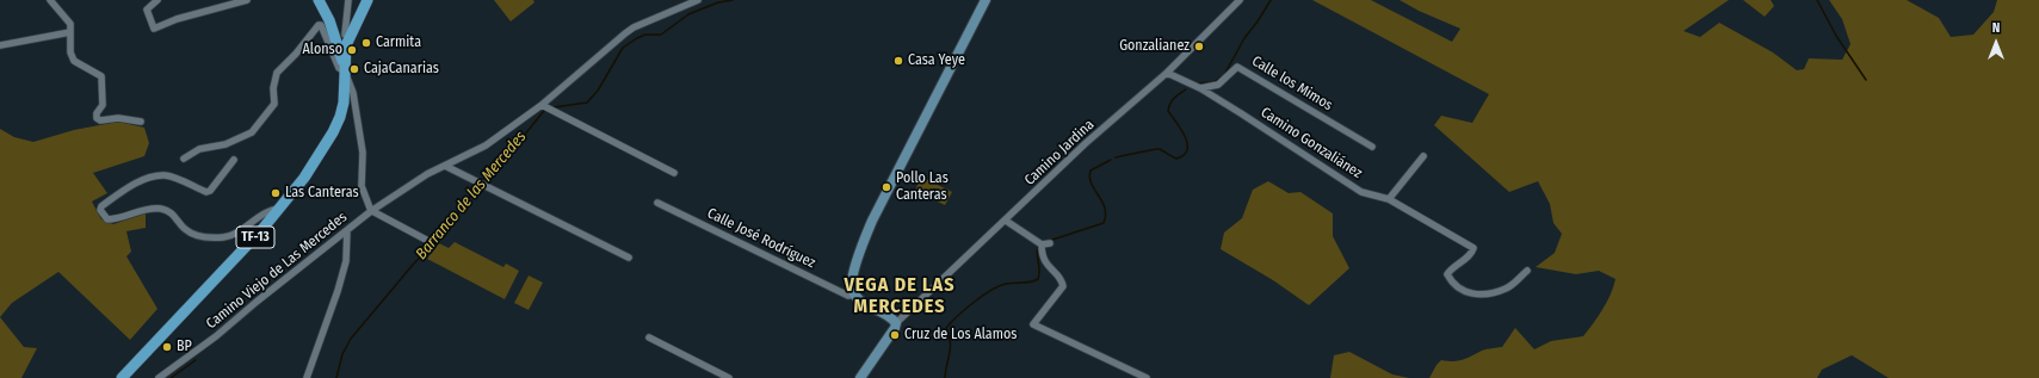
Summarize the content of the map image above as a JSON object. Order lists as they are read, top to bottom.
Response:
{
  "streets": {
    "main road": ["TF-13"],
    "street": [
      "Calle los Mimos",
      "Camino Gonzaliánez",
      "Camino Jardina",
      "Calle José Rodríguez",
      "Camino Viejo de Las Mercedes"
    ]
  },
  "crossings": [
    ["Calle los Mimos", "Camino Gonzaliánez"],
    ["Camino Gonzaliánez", "Camino Jardina"]
  ],
  "districts": ["VEGA DE LAS MERCEDES"],
  "water": ["Barranco de las Mercedes"],
  "places": [
    "Carmita",
    "Gonzalianez",
    "Alonso",
    "Casa Yeye",
    "CajaCanarias",
    "Pollo Las Canteras",
    "Las Canteras",
    "Cruz de Los Alamos",
    "BP"
  ],
  "north": "top"
}
